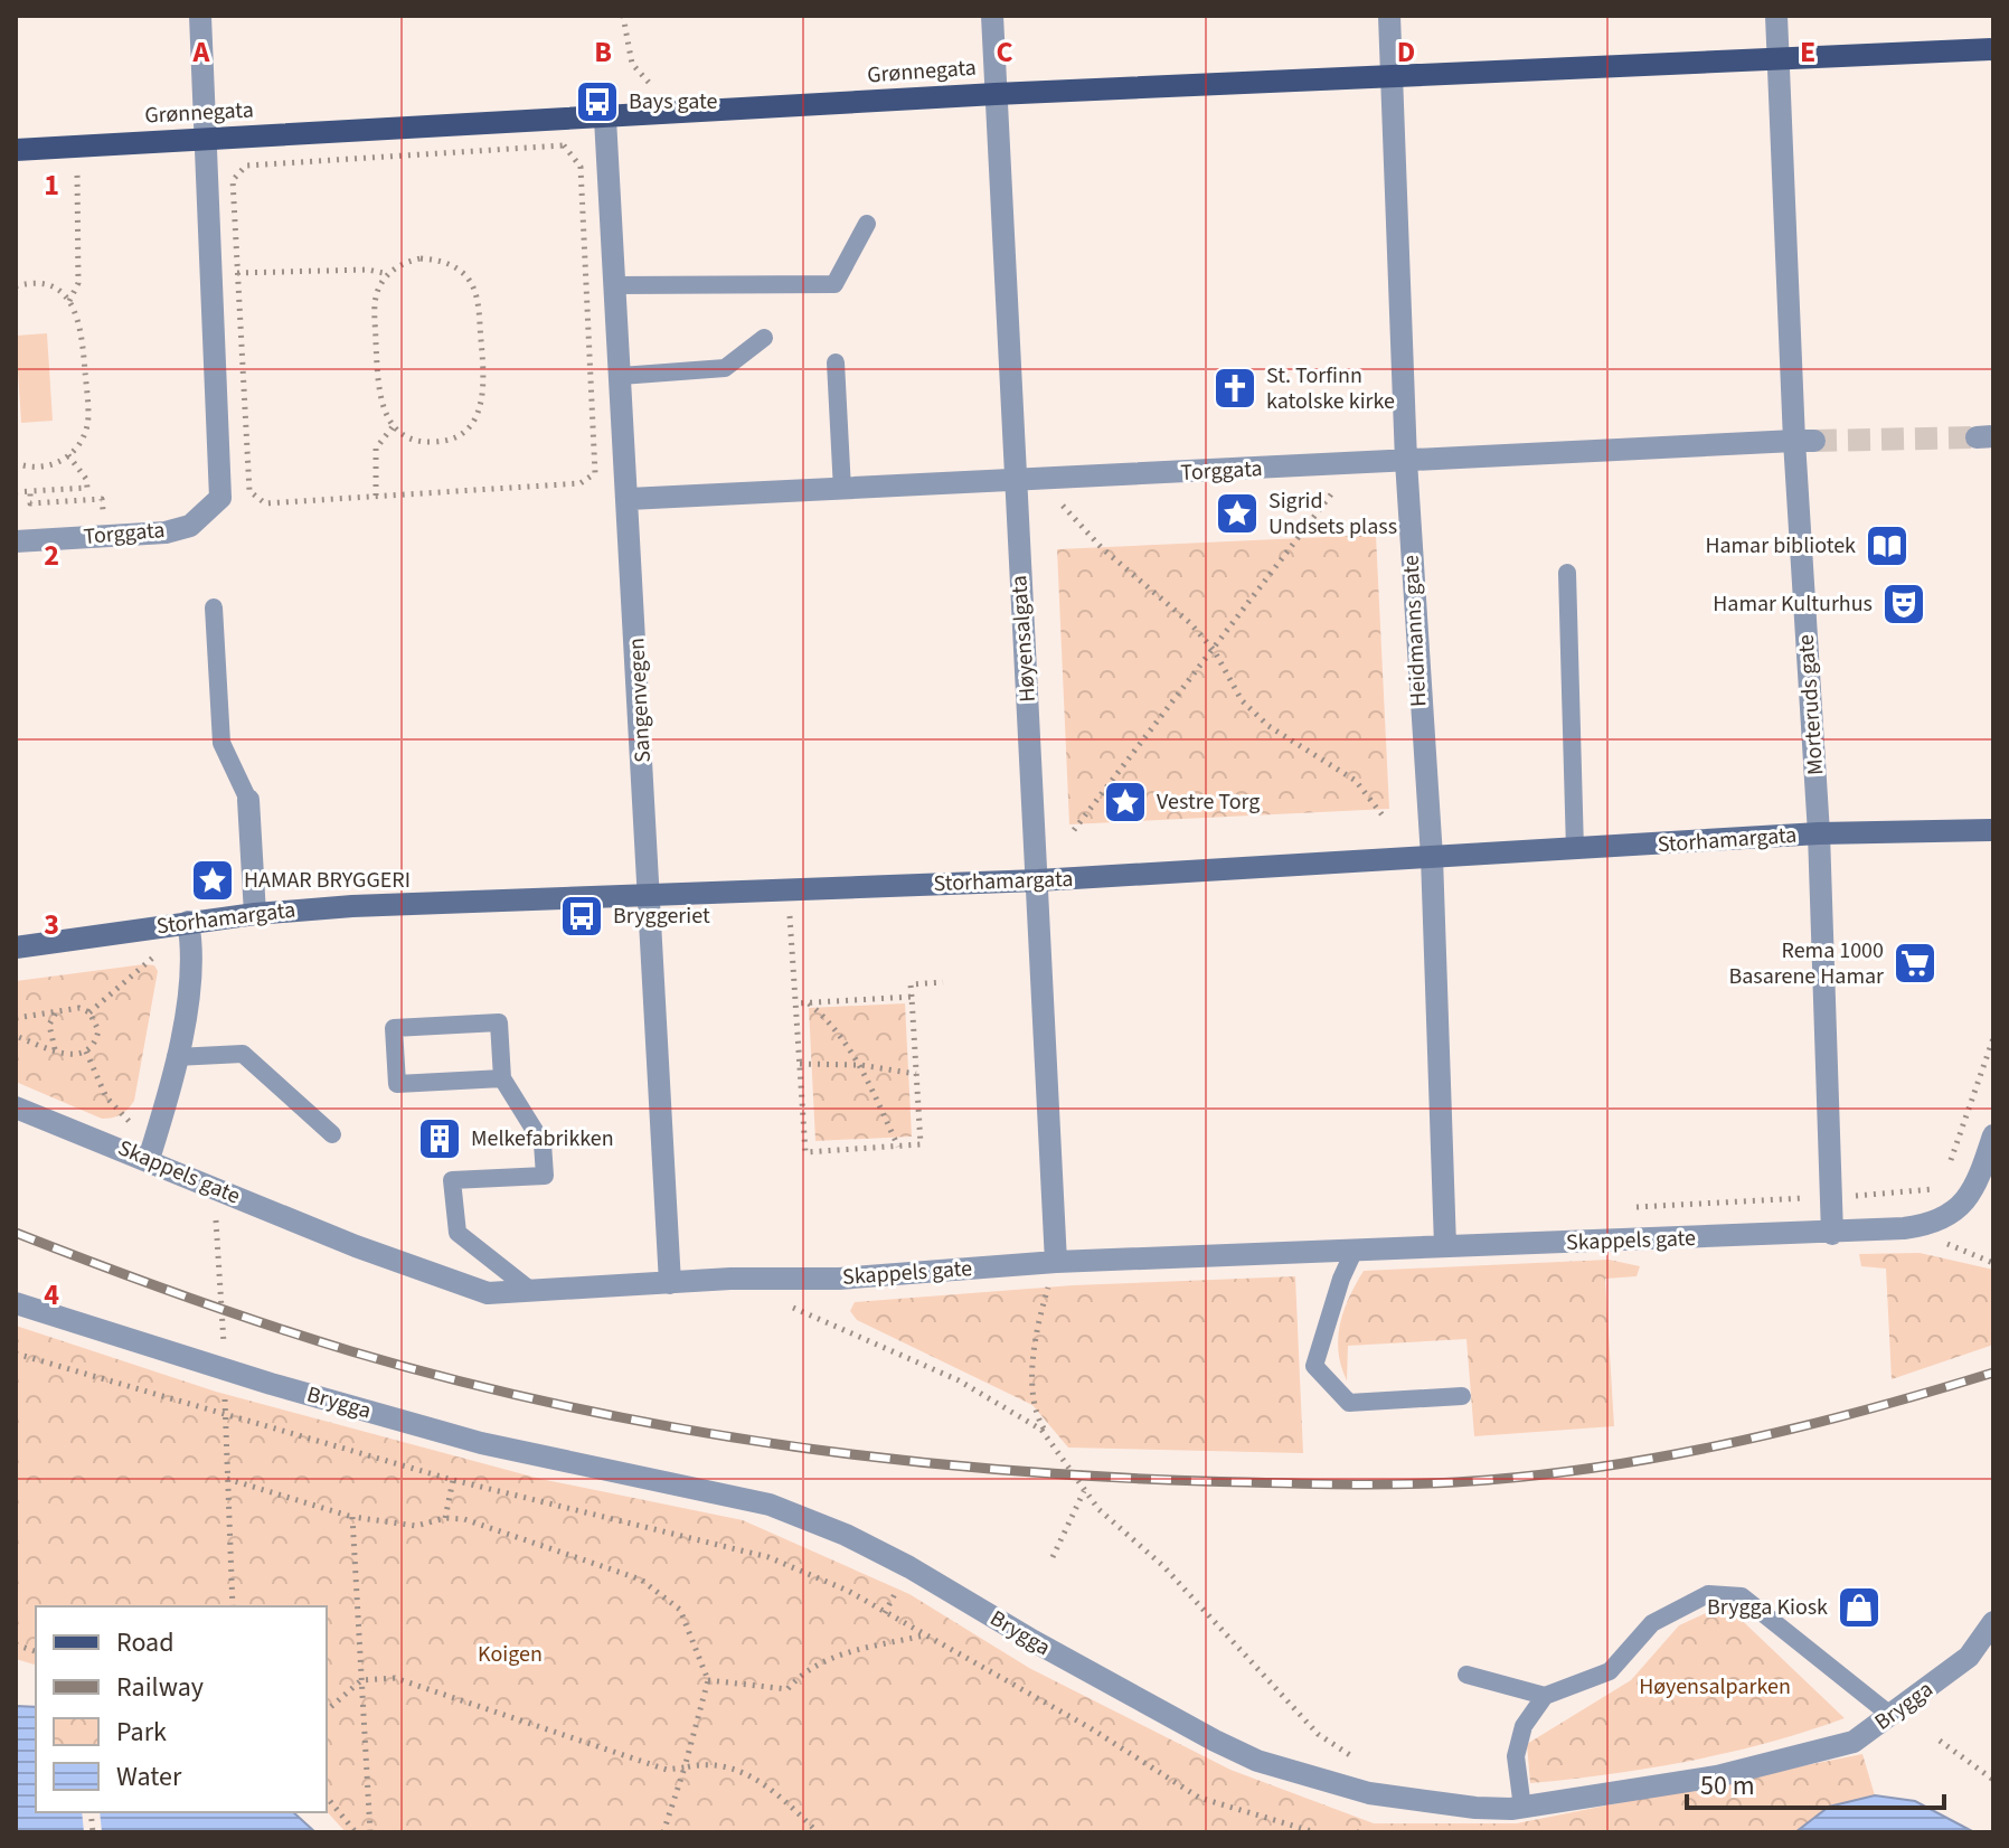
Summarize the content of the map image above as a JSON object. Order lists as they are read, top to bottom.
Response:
{
  "streets": {
    "main road": ["Grønnegata", "Storhamargata"],
    "street": [
      "Torggata",
      "Heidmanns gate",
      "Høyensalgata",
      "Sangenvegen",
      "Morteruds gate",
      "Skappels gate",
      "Brygga"
    ]
  },
  "crossings": [
    ["Grønnegata", "Heidmanns gate"],
    ["Grønnegata", "Høyensalgata"],
    ["Grønnegata", "Sangenvegen"],
    ["Grønnegata", "Morteruds gate"],
    ["Torggata", "Heidmanns gate"],
    ["Torggata", "Høyensalgata"],
    ["Torggata", "Sangenvegen"],
    ["Torggata", "Morteruds gate"],
    ["Heidmanns gate", "Storhamargata"],
    ["Heidmanns gate", "Skappels gate"],
    ["Høyensalgata", "Storhamargata"],
    ["Høyensalgata", "Skappels gate"],
    ["Sangenvegen", "Storhamargata"],
    ["Sangenvegen", "Skappels gate"],
    ["Morteruds gate", "Storhamargata"],
    ["Morteruds gate", "Skappels gate"]
  ],
  "parks": ["Koigen", "Høyensalparken"],
  "places": {
    "bus stop": ["Bays gate", "Bryggeriet"],
    "church": ["St. Torfinn katolske kirke"],
    "place": ["Sigrid Undsets plass", "Vestre Torg", "HAMAR BRYGGERI"],
    "library": ["Hamar bibliotek"],
    "theatre": ["Hamar Kulturhus"],
    "supermarket": ["Rema 1000 Basarene Hamar"],
    "building": ["Melkefabrikken"],
    "shop": ["Brygga Kiosk"]
  },
  "legend": [
    "Road",
    "Railway",
    "Park",
    "Water"
  ],
  "scale_bar": "50 m",
  "grid": {
    "columns": [
      "A",
      "B",
      "C",
      "D",
      "E"
    ],
    "rows": [
      "1",
      "2",
      "3",
      "4"
    ]
  }
}
